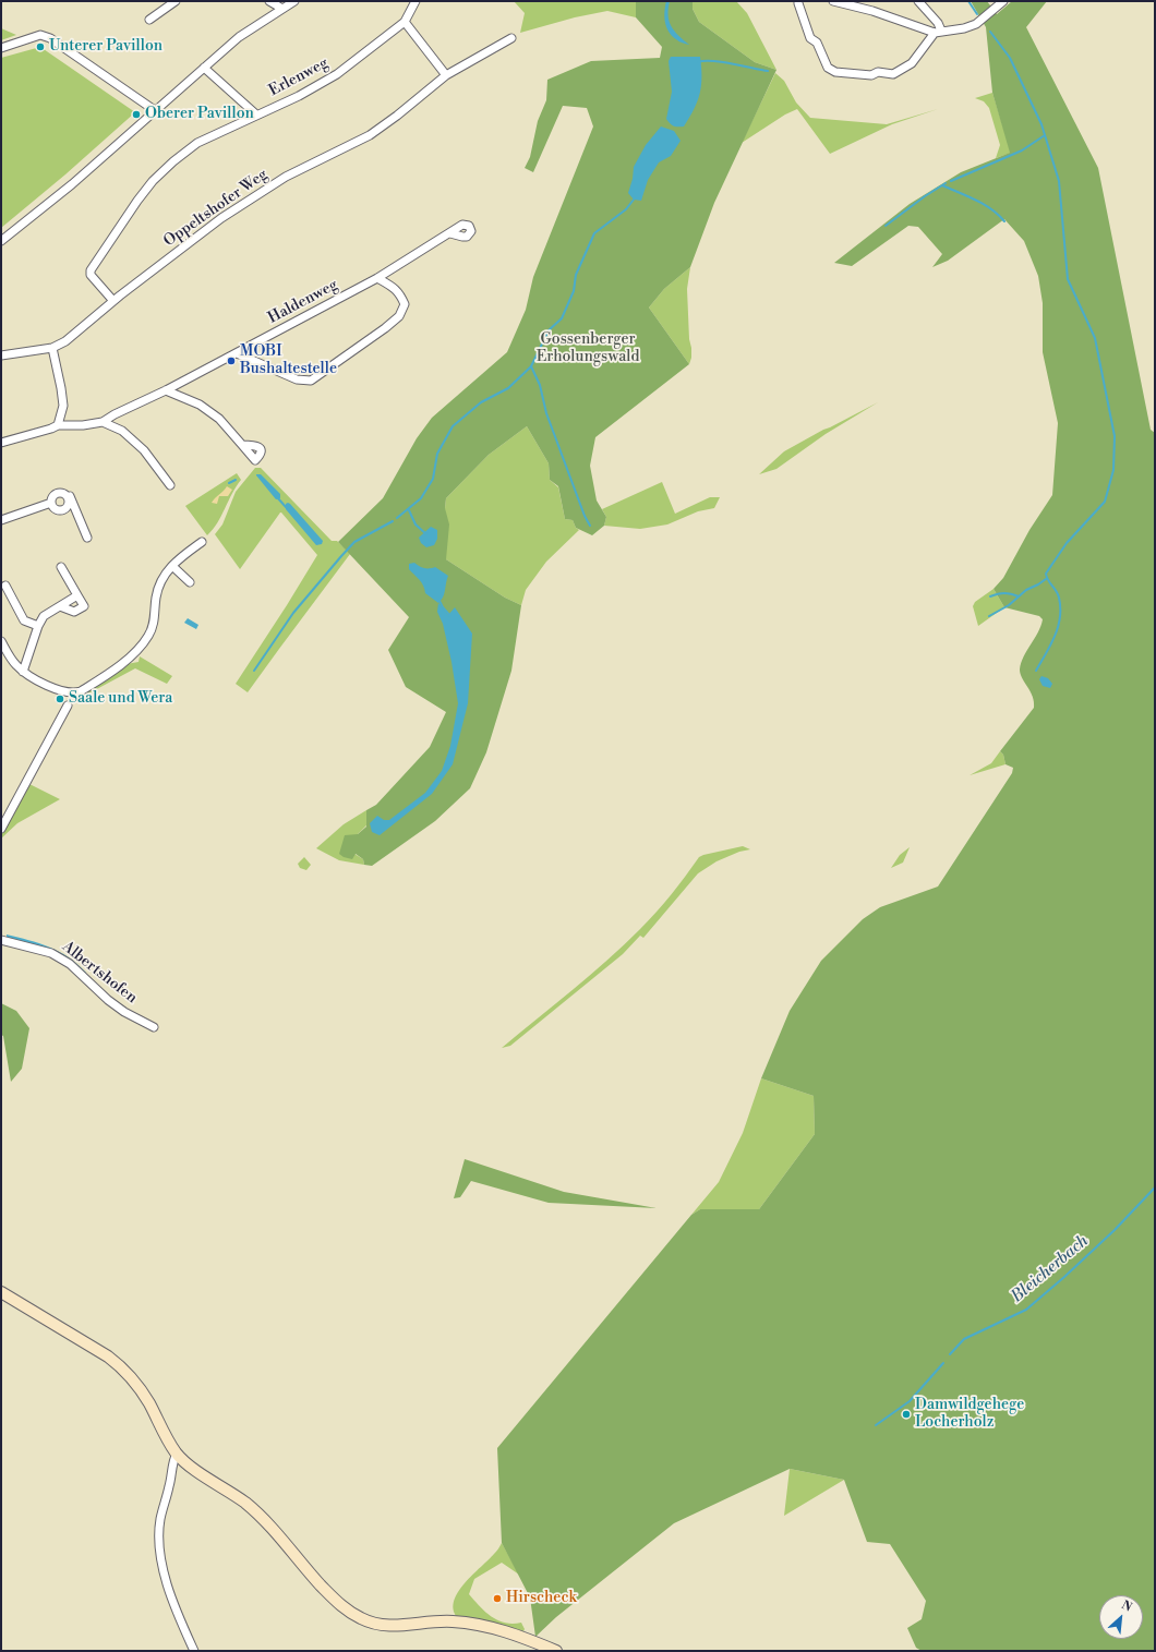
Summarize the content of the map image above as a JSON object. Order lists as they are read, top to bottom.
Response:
{
  "streets": {
    "street": [
      "Erlenweg",
      "Oppeltshofer Weg",
      "Haldenweg",
      "Albertshofen"
    ]
  },
  "crossings": [
    ["Erlenweg", "Oppeltshofer Weg"]
  ],
  "water": ["Bleicherbach"],
  "parks": ["Gossenberger Erholungswald"],
  "places": [
    "Unterer Pavillon",
    "Oberer Pavillon",
    "MOBI Bushaltestelle",
    "Saale und Wera",
    "Damwildgehege Locherholz",
    "Hirscheck"
  ],
  "north": "top right"
}
